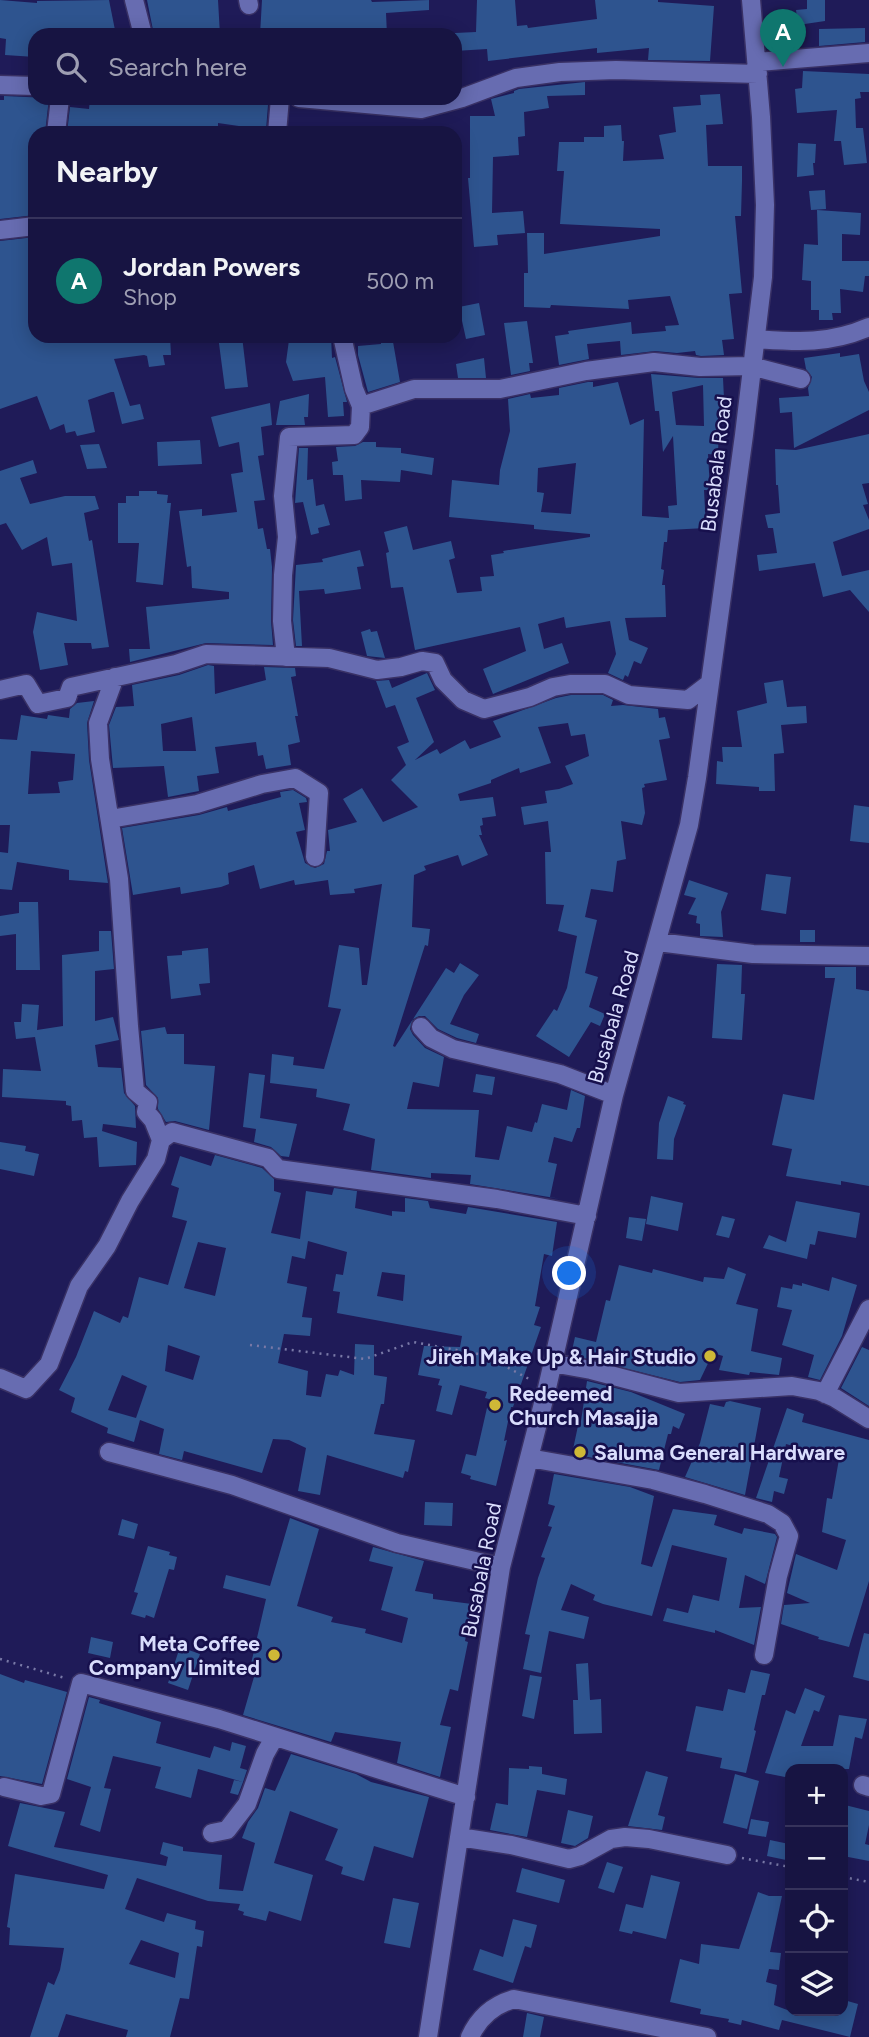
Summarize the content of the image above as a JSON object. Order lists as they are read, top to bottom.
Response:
{
  "streets": {
    "street": ["Busabala Road"]
  },
  "places": [
    "Jireh Make Up & Hair Studio",
    "Redeemed Church Masajja",
    "Saluma General Hardware",
    "Meta Coffee Company Limited"
  ],
  "page": {
    "pins": "A",
    "search": "Search here",
    "heading": "Nearby",
    "list": [
      {
        "mark": "A",
        "name": "Jordan Powers",
        "note": "Shop",
        "value": "500 m"
      }
    ],
    "map_buttons": ["+", "−"]
  }
}
